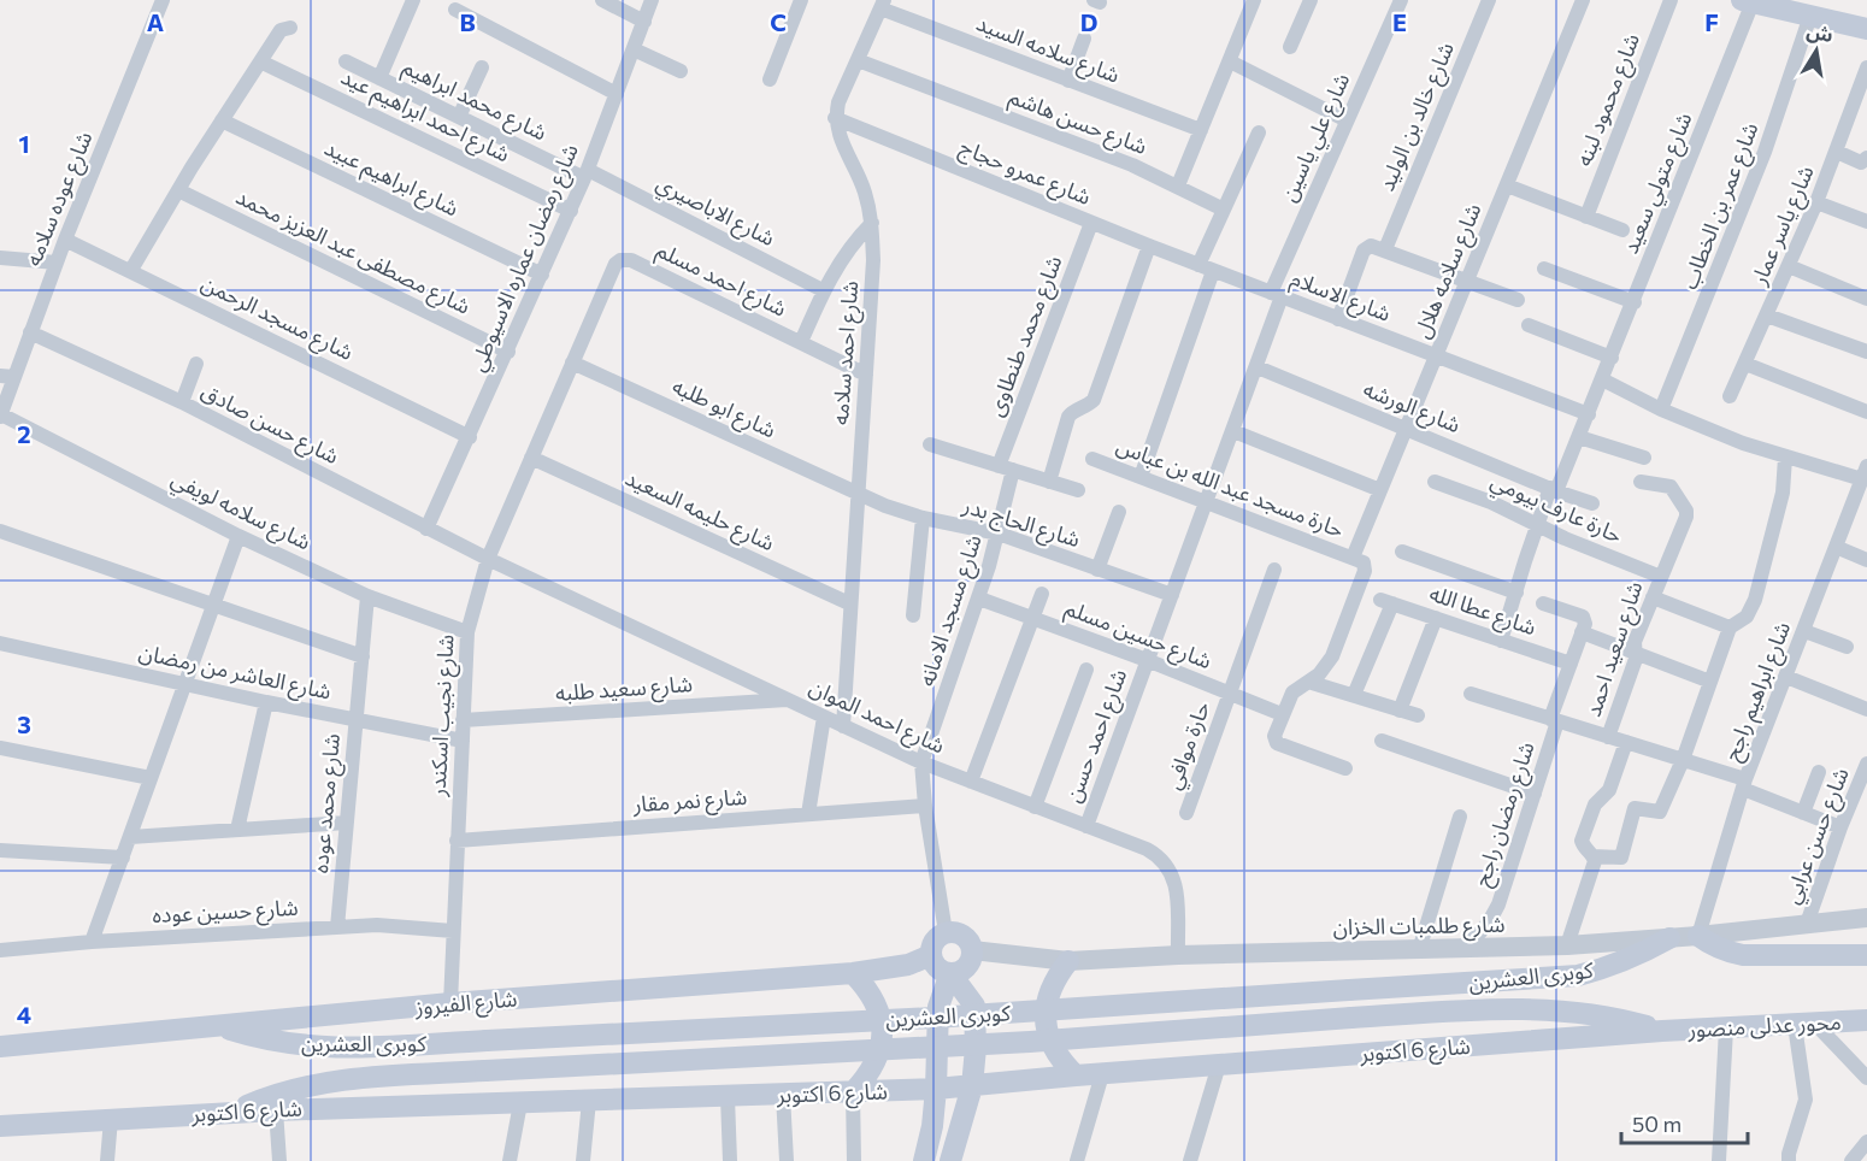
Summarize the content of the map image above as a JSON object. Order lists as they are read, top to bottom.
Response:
{
  "streets": {
    "main road": [
      "كوبرى العشرين",
      "شارع الفيروز",
      "محور عدلى منصور",
      "شارع 6 اكتوبر"
    ],
    "street": [
      "شارع سلامه السيد",
      "شارع محمد ابراهيم",
      "شارع محمود لبنه",
      "شارع احمد ابراهيم عيد",
      "شارع خالد بن الوليد",
      "شارع حسن هاشم",
      "شارع علي ياسين",
      "شارع عمرو حجاج",
      "شارع ابراهيم عبيد",
      "شارع متولي سعيد",
      "شارع عوده سلامه",
      "شارع عمر بن الخطاب",
      "شارع الاباصيري",
      "شارع ياسر عمار",
      "شارع مصطفى عبد العزيز محمد",
      "شارع رمضان عماره الاسيوطي",
      "شارع سلامه هلال",
      "شارع احمد مسلم",
      "شارع الاسلام",
      "شارع مسجد الرحمن",
      "شارع محمد طنطاوى",
      "شارع احمد سلامه",
      "شارع الورشه",
      "شارع ابو طلبه",
      "شارع حسن صادق",
      "حارة مسجد عبد الله بن عباس",
      "حارة عارف بيومي",
      "شارع سلامه لويفي",
      "شارع حليمه السعيد",
      "شارع الحاج بدر",
      "شارع مسجد الامانه",
      "شارع عطا الله",
      "شارع حسين مسلم",
      "شارع سعيد احمد",
      "شارع العاشر من رمضان",
      "شارع سعيد طلبه",
      "شارع ابراهيم راجح",
      "شارع نجيب اسكندر",
      "شارع احمد الموان",
      "شارع احمد حسن",
      "حارة موافي",
      "شارع نمر مقار",
      "شارع محمد عوده",
      "شارع رمضان راجح",
      "شارع حسن عرابي",
      "شارع حسين عوده",
      "شارع طلمبات الخزان"
    ]
  },
  "crossings": [
    ["شارع محمد ابراهيم", "شارع الاباصيري"],
    ["شارع محمد ابراهيم", "شارع رمضان عماره الاسيوطي"],
    ["شارع احمد ابراهيم عيد", "شارع رمضان عماره الاسيوطي"],
    ["شارع علي ياسين", "شارع الاسلام"],
    ["شارع علي ياسين", "شارع الورشه"],
    ["شارع علي ياسين", "حارة مسجد عبد الله بن عباس"],
    ["شارع علي ياسين", "شارع احمد حسن"],
    ["شارع عمرو حجاج", "شارع الاسلام"],
    ["شارع عمرو حجاج", "شارع محمد طنطاوى"],
    ["شارع عمرو حجاج", "شارع احمد سلامه"],
    ["شارع ابراهيم عبيد", "شارع رمضان عماره الاسيوطي"],
    ["شارع متولي سعيد", "شارع الاسلام"],
    ["شارع متولي سعيد", "شارع الورشه"],
    ["شارع متولي سعيد", "حارة عارف بيومي"],
    ["شارع متولي سعيد", "شارع عطا الله"],
    ["شارع عوده سلامه", "شارع مسجد الرحمن"],
    ["شارع عوده سلامه", "شارع حسن صادق"],
    ["شارع عوده سلامه", "شارع سلامه لويفي"],
    ["شارع الاباصيري", "شارع رمضان عماره الاسيوطي"],
    ["شارع مصطفى عبد العزيز محمد", "شارع رمضان عماره الاسيوطي"],
    ["شارع رمضان عماره الاسيوطي", "شارع مسجد الرحمن"],
    ["شارع رمضان عماره الاسيوطي", "شارع حسن صادق"],
    ["شارع سلامه هلال", "شارع الاسلام"],
    ["شارع سلامه هلال", "شارع الورشه"],
    ["شارع سلامه هلال", "حارة مسجد عبد الله بن عباس"],
    ["شارع احمد مسلم", "شارع احمد سلامه"],
    ["شارع احمد مسلم", "شارع ابو طلبه"],
    ["شارع احمد مسلم", "شارع نجيب اسكندر"],
    ["شارع محمد طنطاوى", "شارع مسجد الامانه"],
    ["شارع احمد سلامه", "شارع ابو طلبه"],
    ["شارع احمد سلامه", "شارع حليمه السعيد"],
    ["شارع احمد سلامه", "شارع الحاج بدر"],
    ["شارع احمد سلامه", "شارع احمد الموان"],
    ["شارع ابو طلبه", "شارع الحاج بدر"],
    ["شارع ابو طلبه", "شارع نجيب اسكندر"],
    ["شارع حسن صادق", "شارع نجيب اسكندر"],
    ["شارع حسن صادق", "شارع احمد الموان"],
    ["حارة مسجد عبد الله بن عباس", "شارع احمد حسن"],
    ["حارة عارف بيومي", "شارع سعيد احمد"],
    ["شارع سلامه لويفي", "شارع نجيب اسكندر"],
    ["شارع سلامه لويفي", "شارع محمد عوده"],
    ["شارع حليمه السعيد", "شارع نجيب اسكندر"],
    ["شارع الحاج بدر", "شارع مسجد الامانه"],
    ["شارع الحاج بدر", "شارع احمد حسن"],
    ["شارع مسجد الامانه", "شارع حسين مسلم"],
    ["شارع مسجد الامانه", "شارع احمد الموان"],
    ["شارع عطا الله", "شارع رمضان راجح"],
    ["شارع حسين مسلم", "شارع احمد حسن"],
    ["شارع حسين مسلم", "حارة موافي"],
    ["شارع العاشر من رمضان", "شارع نجيب اسكندر"],
    ["شارع العاشر من رمضان", "شارع محمد عوده"],
    ["شارع سعيد طلبه", "شارع نجيب اسكندر"],
    ["شارع سعيد طلبه", "شارع احمد الموان"],
    ["شارع ابراهيم راجح", "شارع طلمبات الخزان"],
    ["شارع نجيب اسكندر", "شارع احمد الموان"],
    ["شارع نجيب اسكندر", "شارع نمر مقار"],
    ["شارع نجيب اسكندر", "شارع حسين عوده"],
    ["شارع نجيب اسكندر", "شارع الفيروز"],
    ["شارع احمد الموان", "شارع احمد حسن"],
    ["شارع احمد الموان", "شارع طلمبات الخزان"],
    ["شارع محمد عوده", "شارع حسين عوده"],
    ["شارع رمضان راجح", "شارع طلمبات الخزان"],
    ["شارع حسن عرابي", "شارع طلمبات الخزان"],
    ["شارع طلمبات الخزان", "كوبرى العشرين"],
    ["شارع طلمبات الخزان", "شارع الفيروز"],
    ["كوبرى العشرين", "شارع الفيروز"],
    ["كوبرى العشرين", "محور عدلى منصور"],
    ["كوبرى العشرين", "شارع 6 اكتوبر"],
    ["محور عدلى منصور", "شارع 6 اكتوبر"]
  ],
  "scale_bar": "50 m",
  "north": "top",
  "grid": {
    "columns": [
      "A",
      "B",
      "C",
      "D",
      "E",
      "F"
    ],
    "rows": [
      "1",
      "2",
      "3",
      "4"
    ]
  }
}
